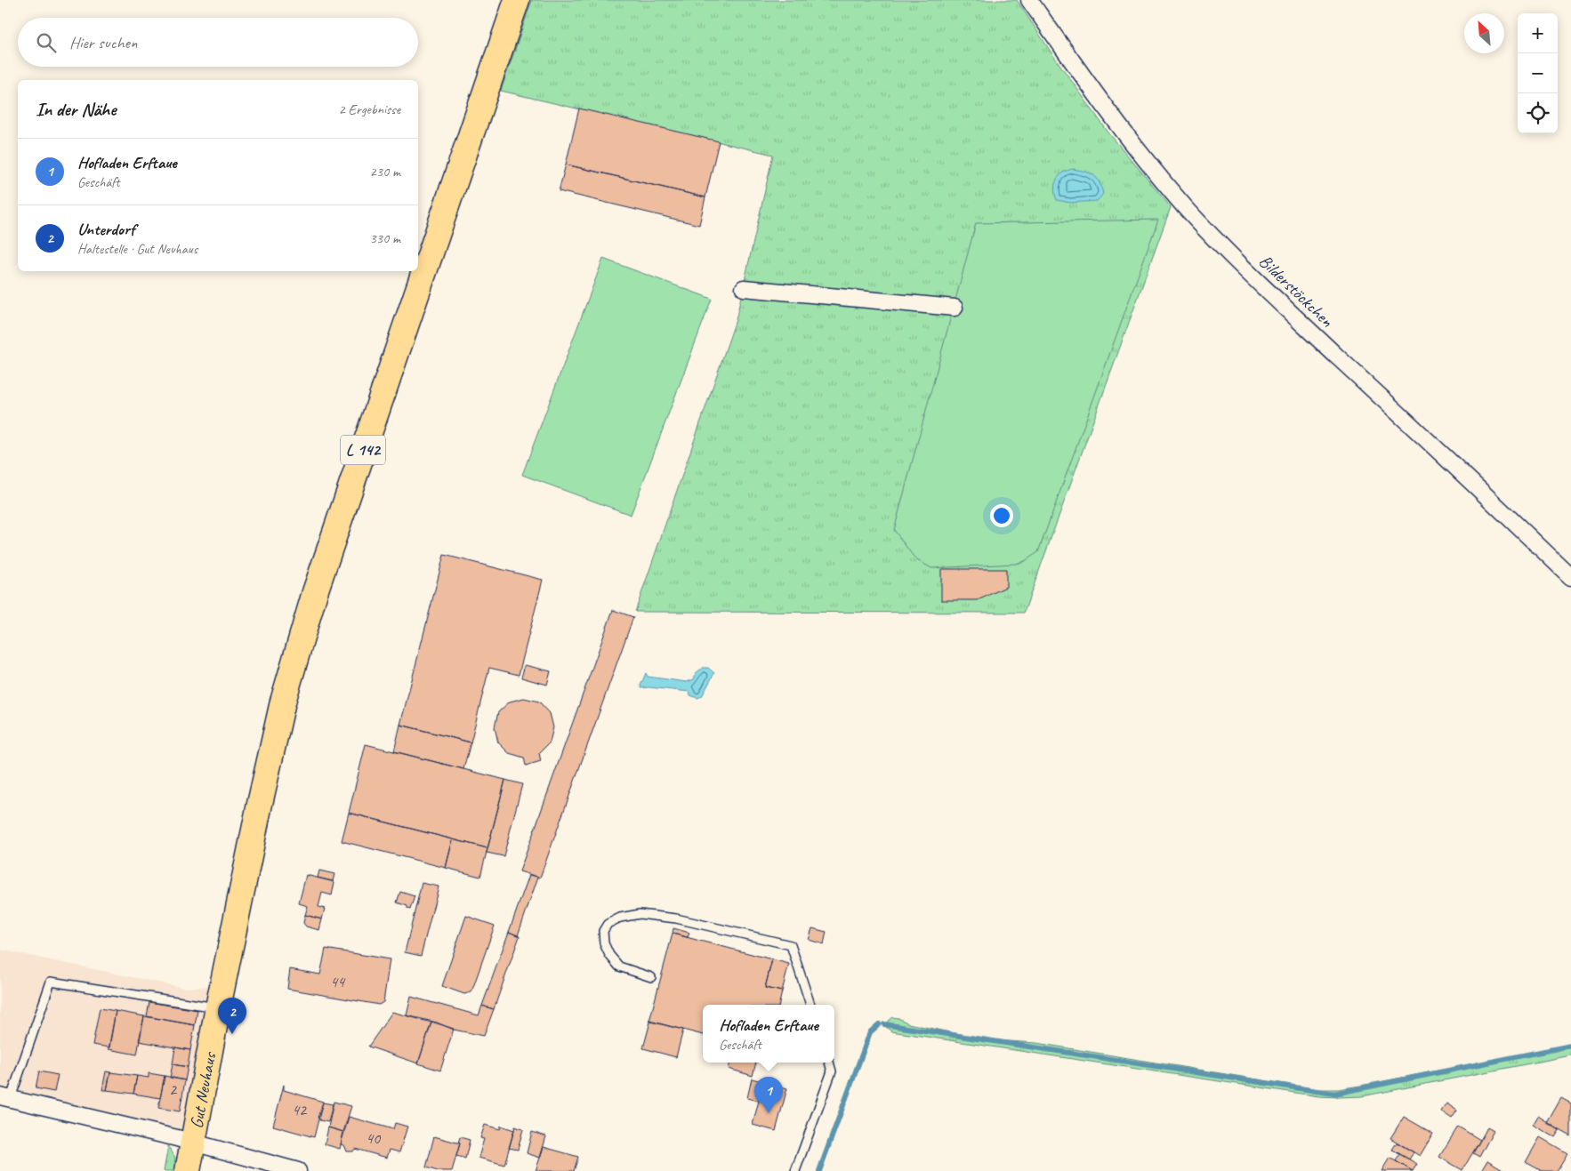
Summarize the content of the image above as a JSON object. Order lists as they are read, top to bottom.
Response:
{
  "streets": {
    "main road": ["L 142", "Gut Neuhaus"],
    "street": ["Bilderstöckchen"]
  },
  "crossings": [
    ["L 142", "Gut Neuhaus"]
  ],
  "house_numbers": [
    "44",
    "2",
    "42",
    "40"
  ],
  "north": "top left",
  "page": {
    "map_buttons": ["+", "−"],
    "search": "Hier suchen",
    "heading": ["In der Nähe", "2 Ergebnisse"],
    "list": [
      {
        "mark": "1",
        "name": "Hofladen Erftaue",
        "note": "Geschäft",
        "value": "230 m"
      },
      {
        "mark": "2",
        "name": "Unterdorf",
        "note": "Haltestelle · Gut Neuhaus",
        "value": "330 m"
      }
    ],
    "pins": ["2", "1"],
    "popup": ["Hofladen Erftaue", "Geschäft"]
  }
}
